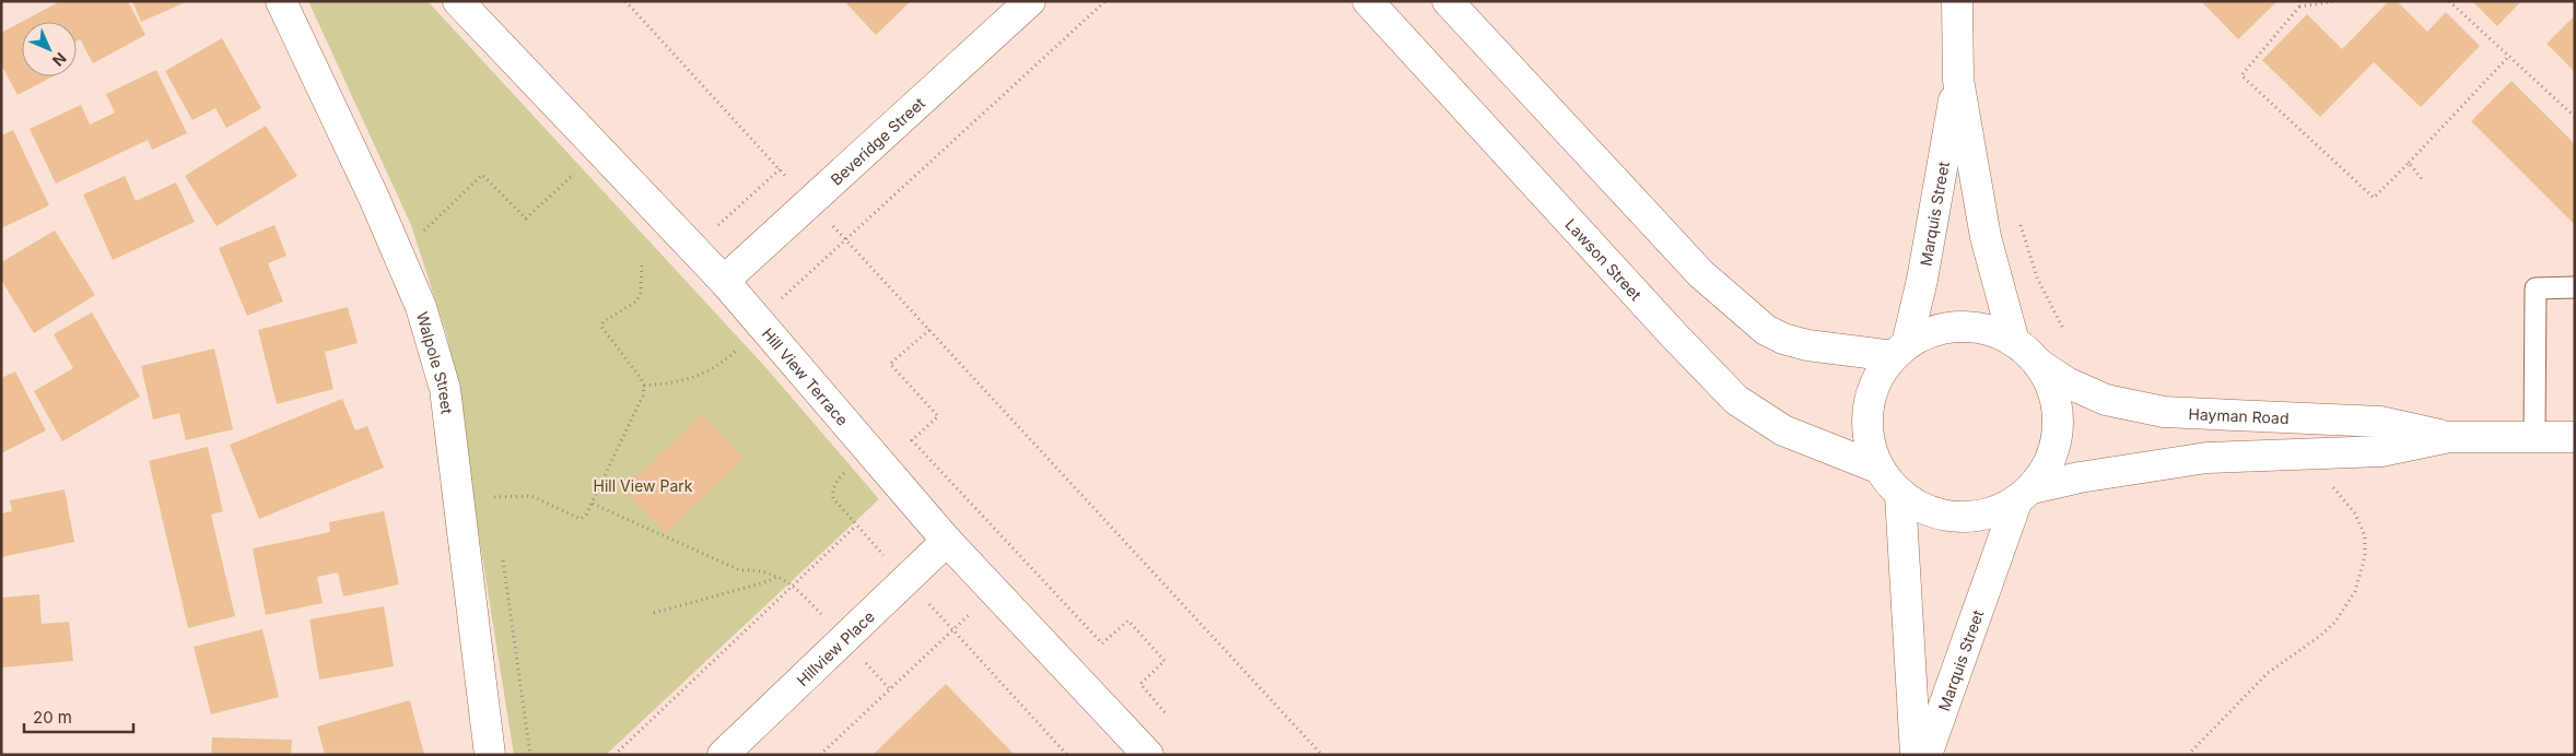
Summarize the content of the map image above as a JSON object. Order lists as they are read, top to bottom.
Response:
{
  "streets": {
    "main road": [
      "Beveridge Street",
      "Marquis Street",
      "Lawson Street",
      "Walpole Street",
      "Hill View Terrace",
      "Hayman Road",
      "Hillview Place"
    ]
  },
  "crossings": [
    ["Beveridge Street", "Hill View Terrace"],
    ["Marquis Street", "Lawson Street"],
    ["Marquis Street", "Hayman Road"],
    ["Lawson Street", "Hayman Road"],
    ["Hill View Terrace", "Hillview Place"]
  ],
  "parks": ["Hill View Park"],
  "scale_bar": "20 m",
  "north": "bottom right"
}
